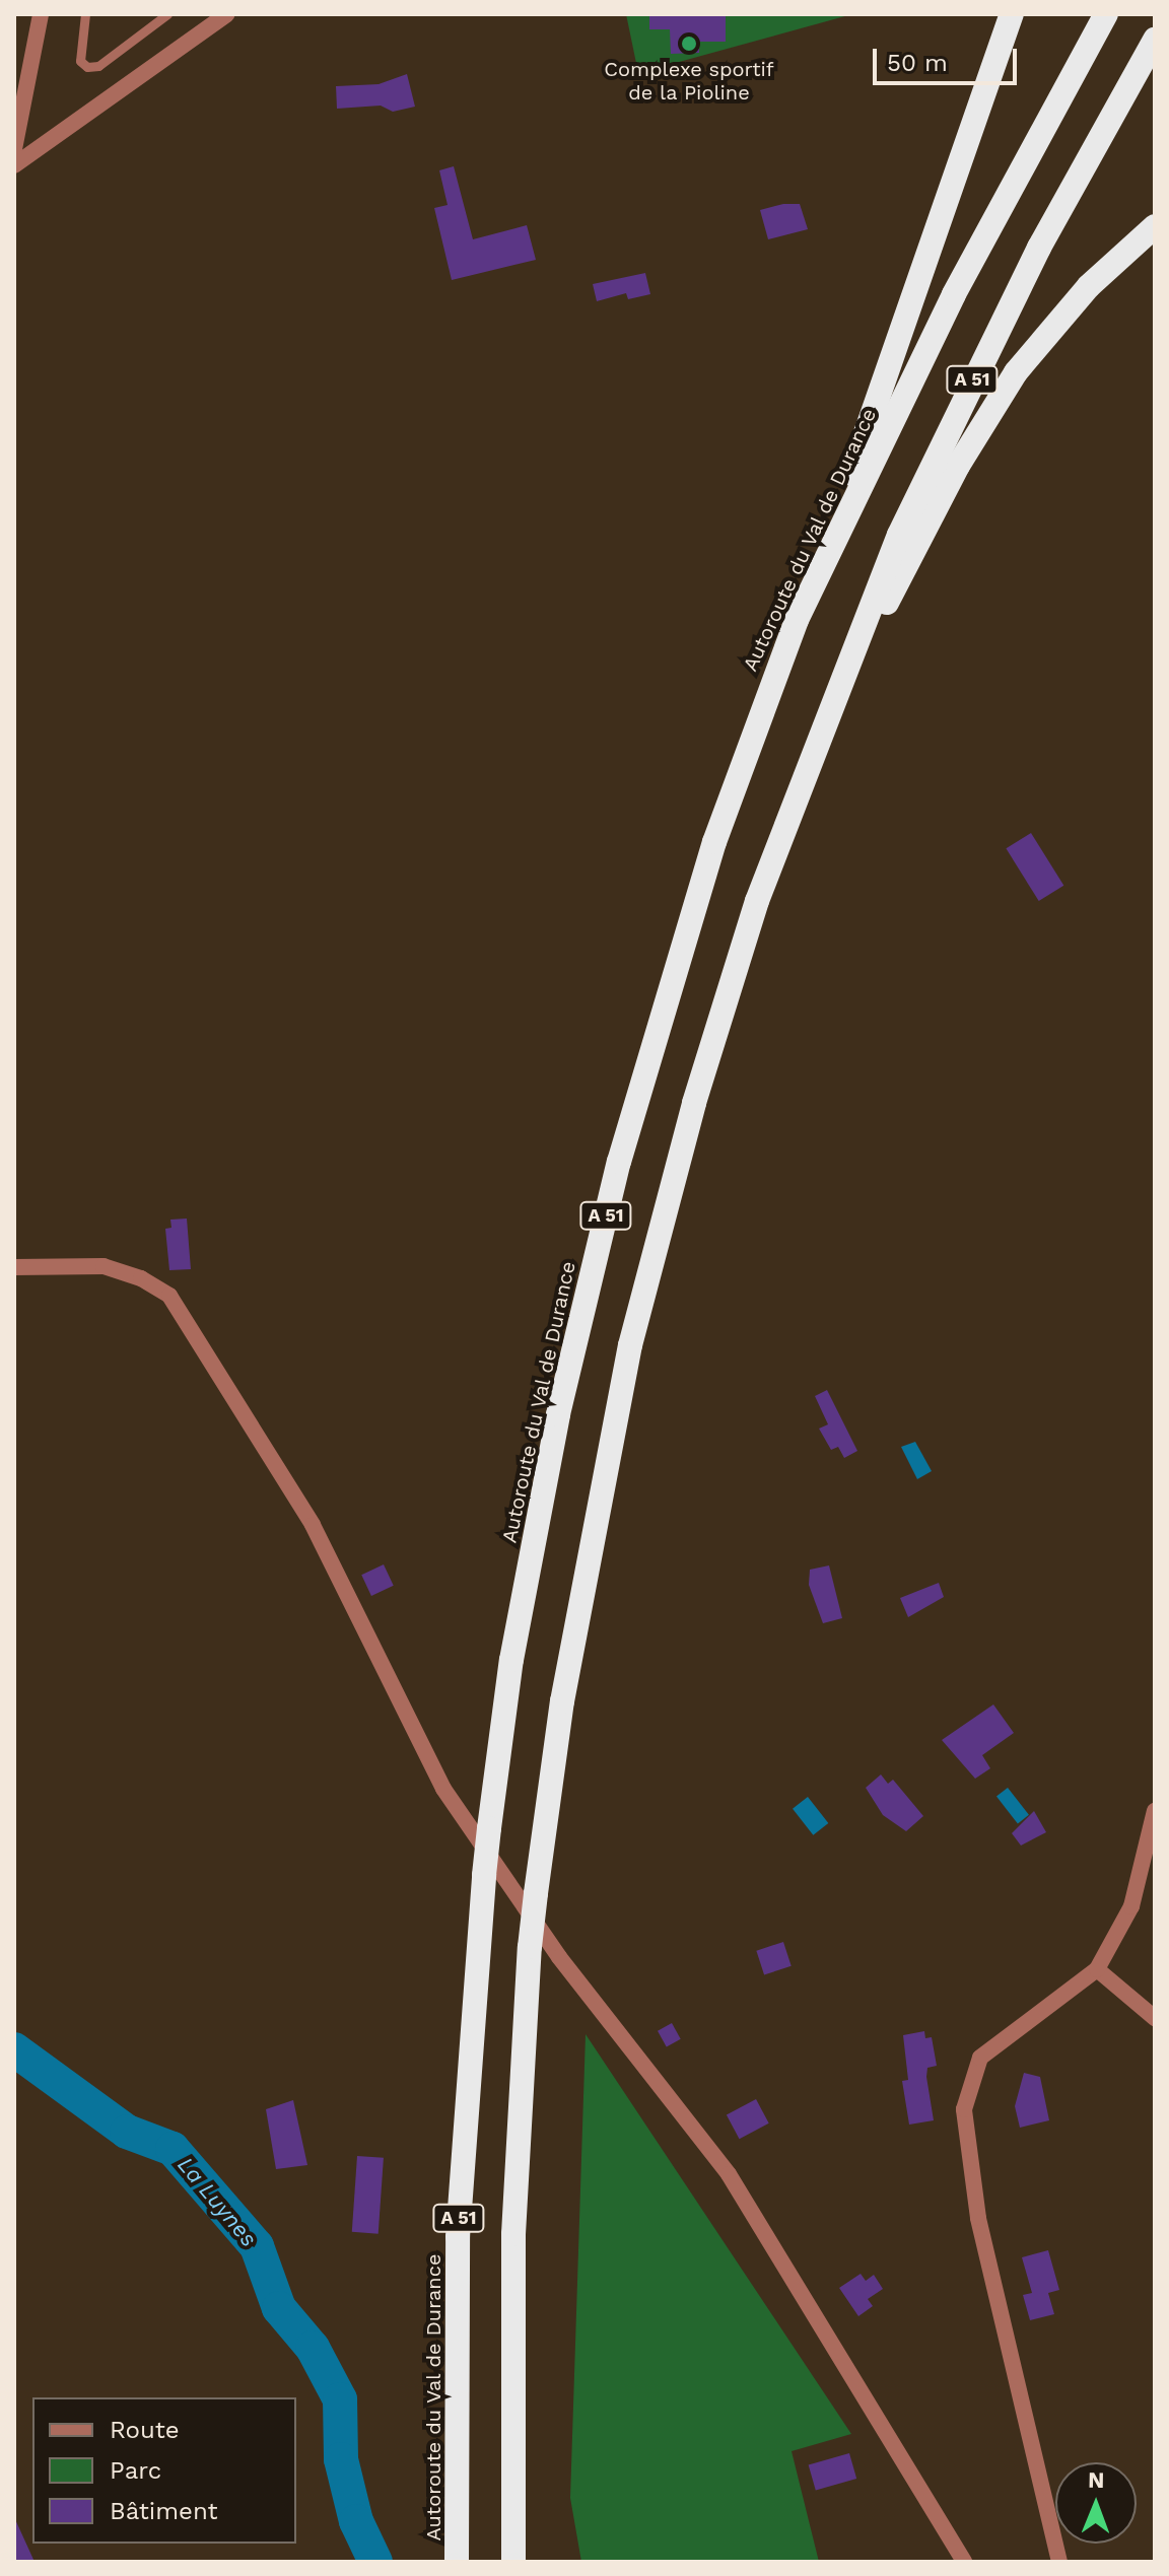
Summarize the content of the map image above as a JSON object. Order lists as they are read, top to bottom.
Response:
{
  "streets": {
    "highway": ["A 51", "Autoroute du Val de Durance"]
  },
  "water": ["La Luynes"],
  "places": ["Complexe sportif de la Pioline"],
  "legend": ["Route", "Parc", "Bâtiment"],
  "scale_bar": "50 m",
  "north": "top"
}
